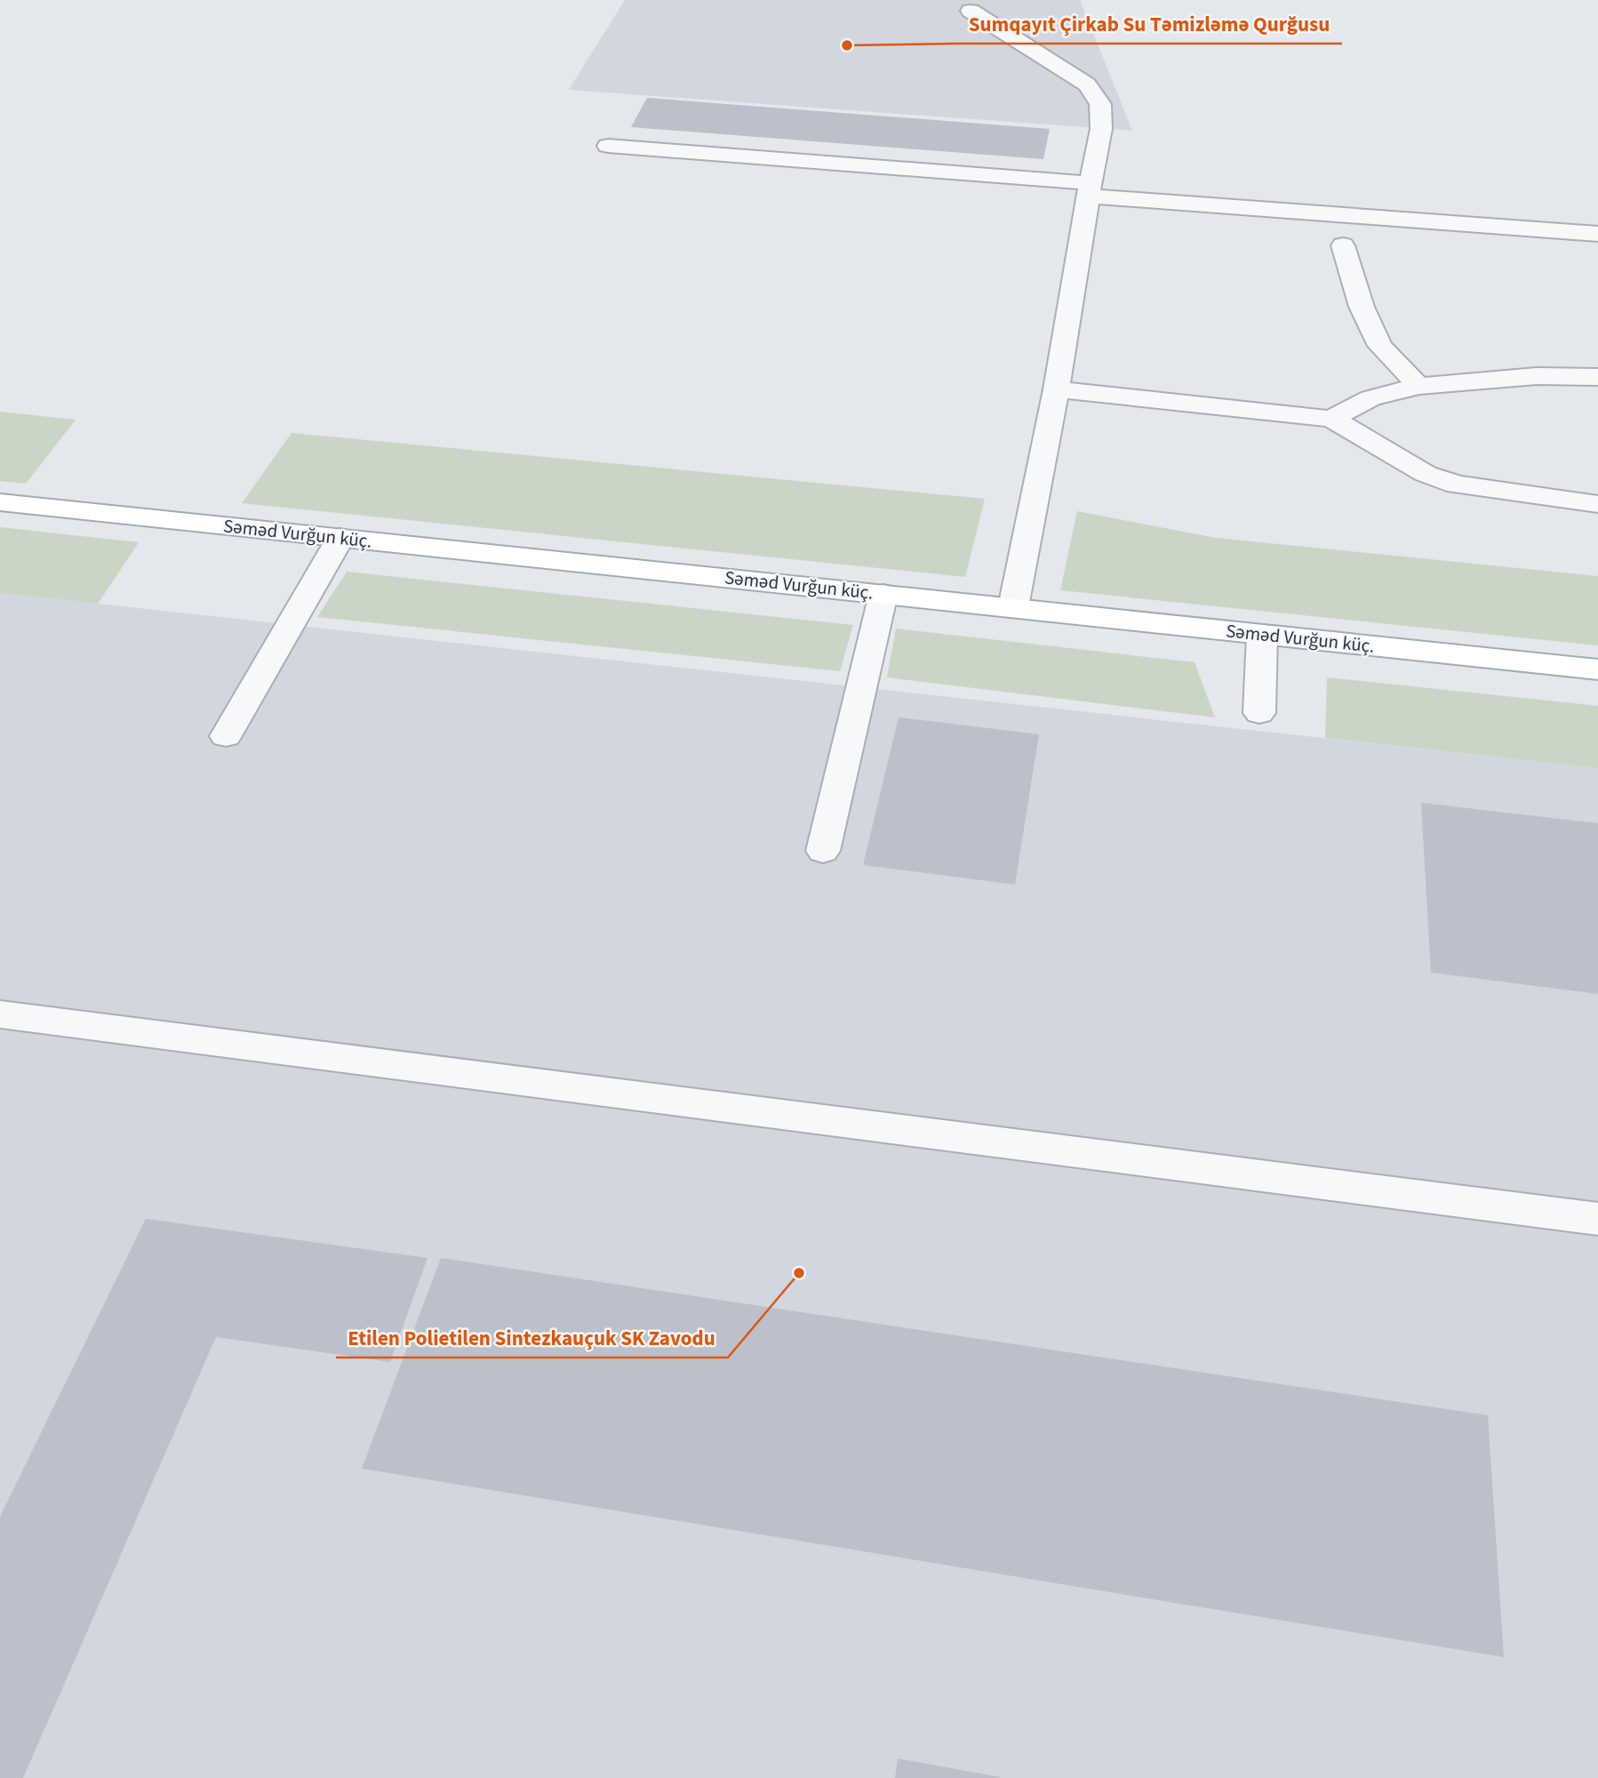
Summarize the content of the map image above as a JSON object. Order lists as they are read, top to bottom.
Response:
{
  "streets": {
    "main road": ["Səməd Vurğun küç."]
  },
  "places": ["Sumqayıt Çirkab Su Təmizləmə Qurğusu", "Etilen Polietilen Sintezkauçuk SK Zavodu"]
}
